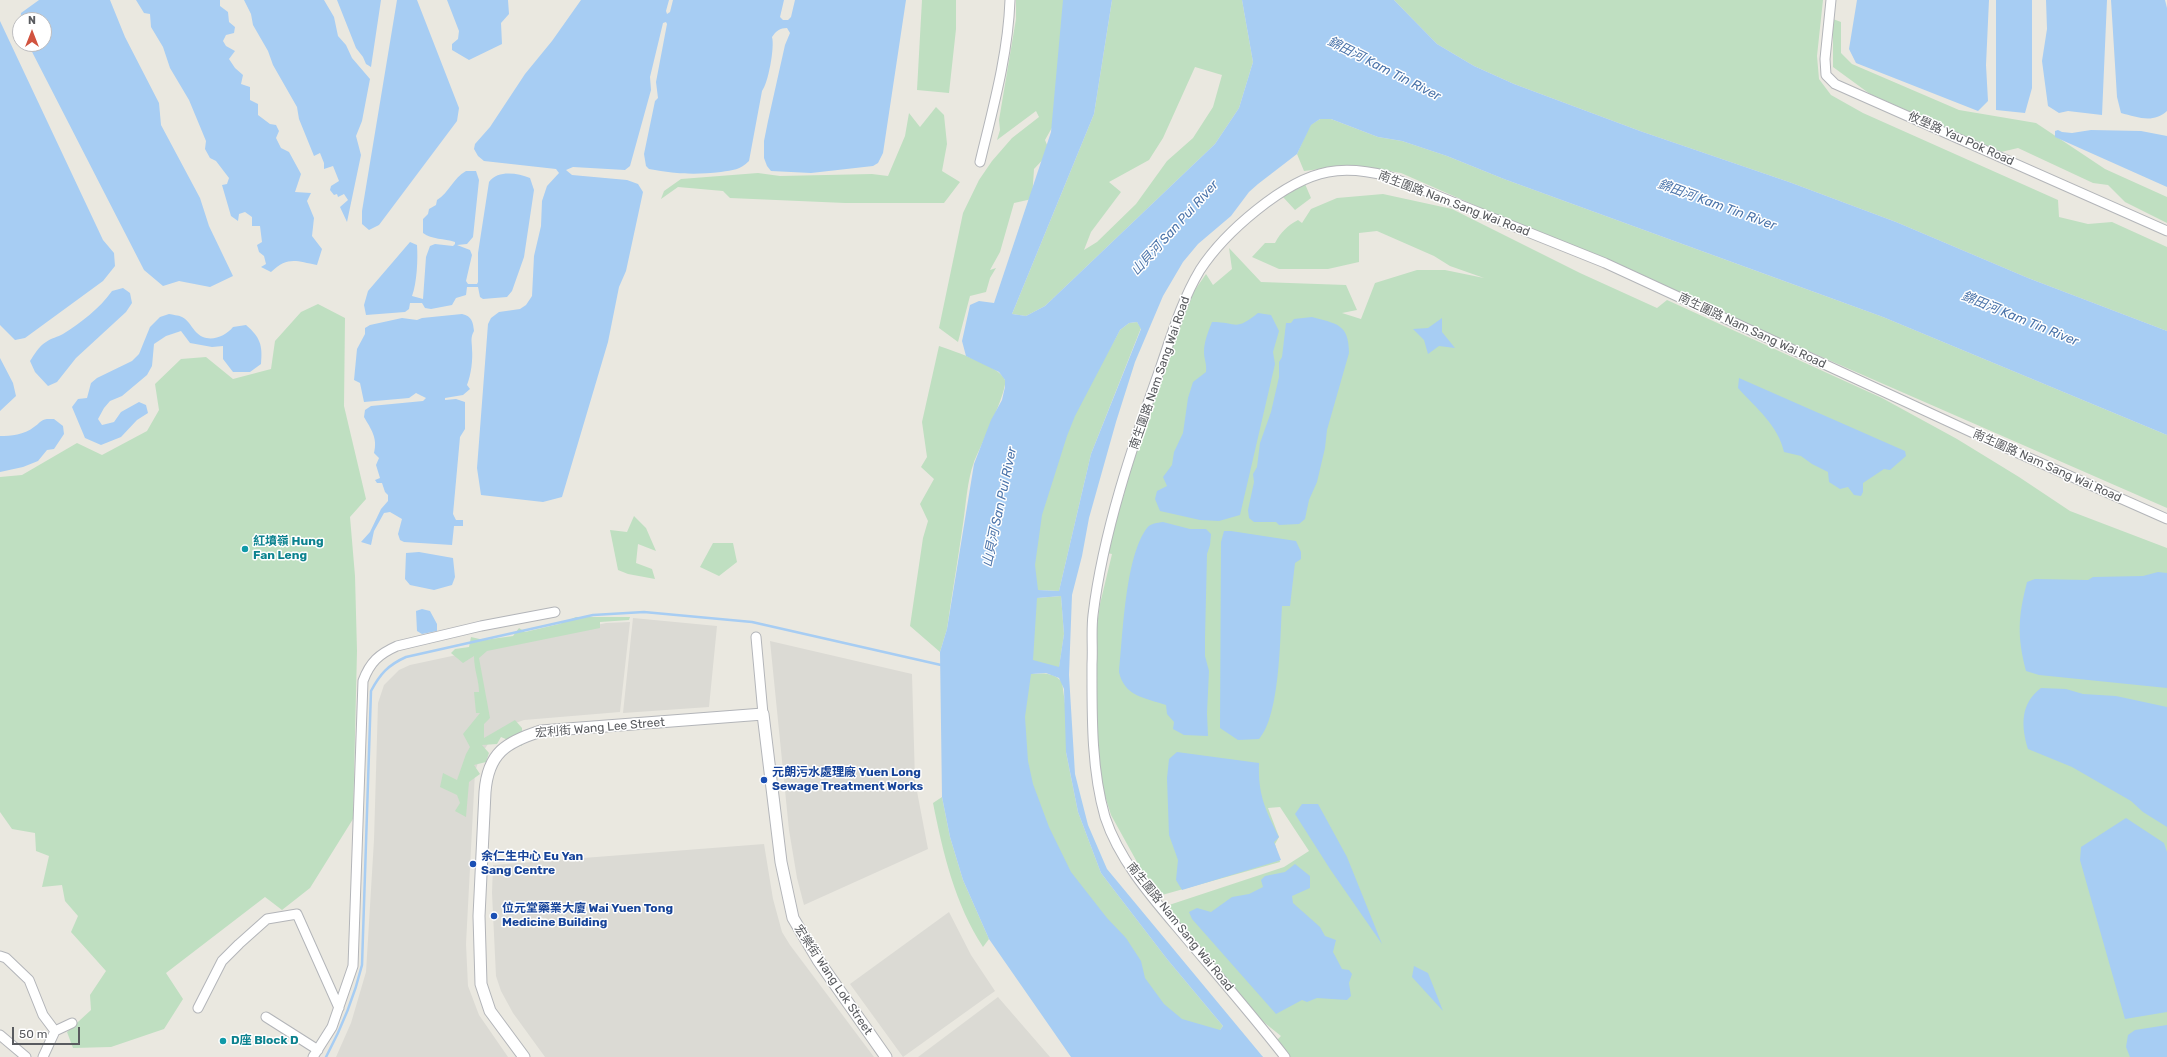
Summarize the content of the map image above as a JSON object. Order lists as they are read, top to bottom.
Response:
{
  "streets": {
    "street": [
      "攸壆路 Yau Pok Road",
      "南生圍路 Nam Sang Wai Road",
      "宏利街 Wang Lee Street",
      "宏樂街 Wang Lok Street"
    ]
  },
  "crossings": [
    ["宏利街 Wang Lee Street", "宏樂街 Wang Lok Street"]
  ],
  "water": ["錦田河 Kam Tin River", "山貝河 San Pui River"],
  "places": [
    "紅墳嶺 Hung Fan Leng",
    "元朗污水處理廠 Yuen Long Sewage Treatment Works",
    "余仁生中心 Eu Yan Sang Centre",
    "位元堂藥業大廈 Wai Yuen Tong Medicine Building",
    "D座 Block D"
  ],
  "scale_bar": "50 m",
  "north": "top"
}
